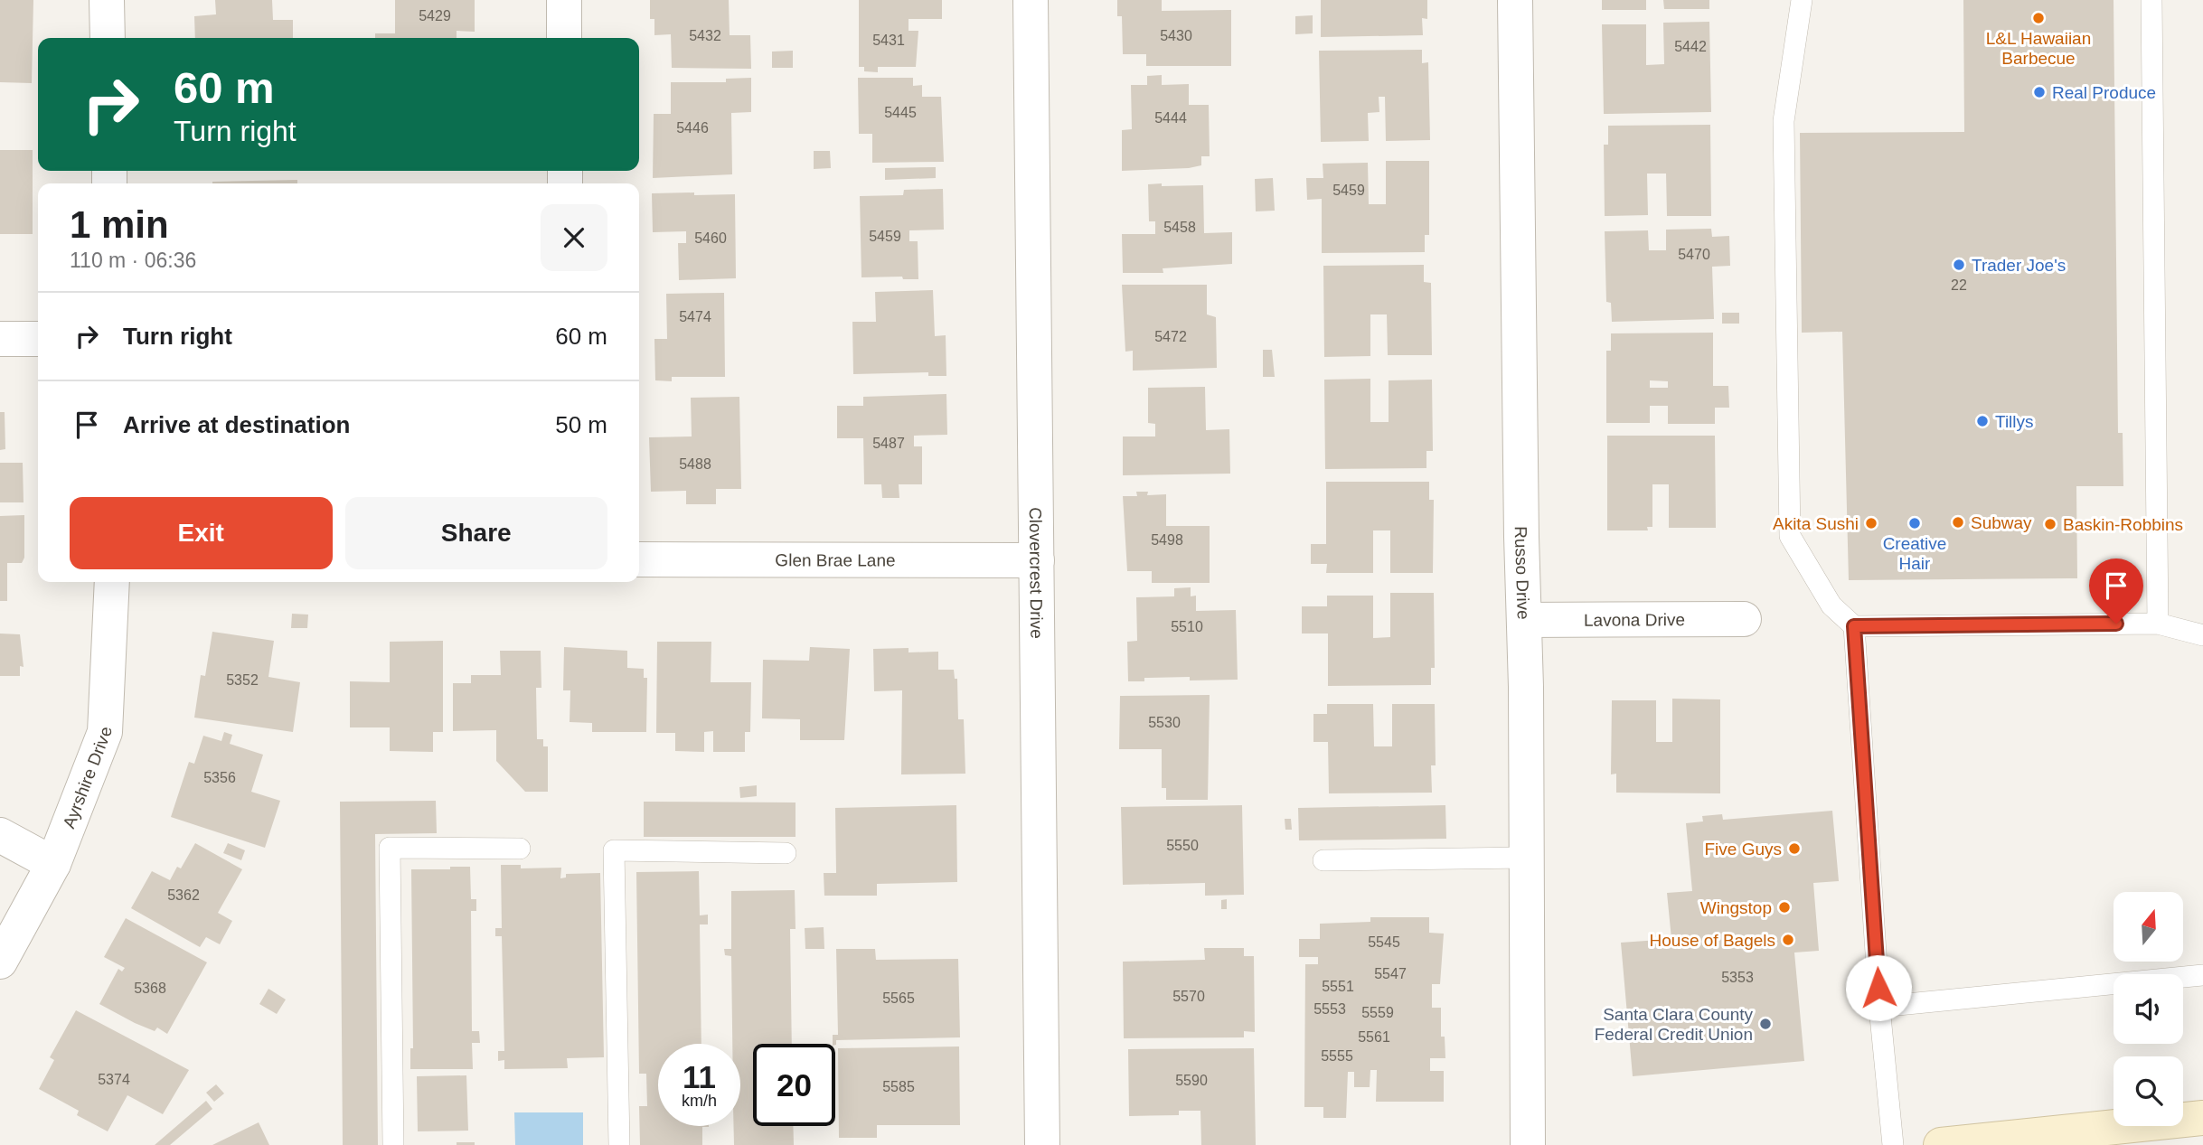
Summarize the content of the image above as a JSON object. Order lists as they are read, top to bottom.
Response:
{
  "streets": {
    "street": [
      "Glen Brae Lane",
      "Clovercrest Drive",
      "Russo Drive",
      "Lavona Drive",
      "Ayrshire Drive"
    ]
  },
  "crossings": [
    ["Glen Brae Lane", "Clovercrest Drive"],
    ["Russo Drive", "Lavona Drive"]
  ],
  "places": [
    "L&L Hawaiian Barbecue",
    "Real Produce",
    "Trader Joe's",
    "Tillys",
    "Subway",
    "Akita Sushi",
    "Creative Hair",
    "Baskin-Robbins",
    "Five Guys",
    "Wingstop",
    "House of Bagels",
    "Santa Clara County Federal Credit Union"
  ],
  "house_numbers": [
    "5429",
    "5432",
    "5430",
    "5431",
    "5442",
    "5445",
    "5444",
    "5446",
    "5459",
    "5458",
    "5459",
    "5460",
    "5470",
    "22",
    "5474",
    "5472",
    "5487",
    "5488",
    "5498",
    "5510",
    "5352",
    "5530",
    "5356",
    "5550",
    "5362",
    "5545",
    "5547",
    "5353",
    "5551",
    "5368",
    "5570",
    "5565",
    "5553",
    "5559",
    "5561",
    "5555",
    "5374",
    "5590",
    "5585"
  ],
  "north": "top",
  "page": {
    "turn": ["60 m", "Turn right"],
    "heading": ["1 min", "110 m · 06:36"],
    "list": [
      {
        "name": "Turn right",
        "value": "60 m"
      },
      {
        "name": "Arrive at destination",
        "value": "50 m"
      }
    ],
    "buttons": ["Exit", "Share"],
    "speed": "11 km/h",
    "limit": "20"
  }
}
